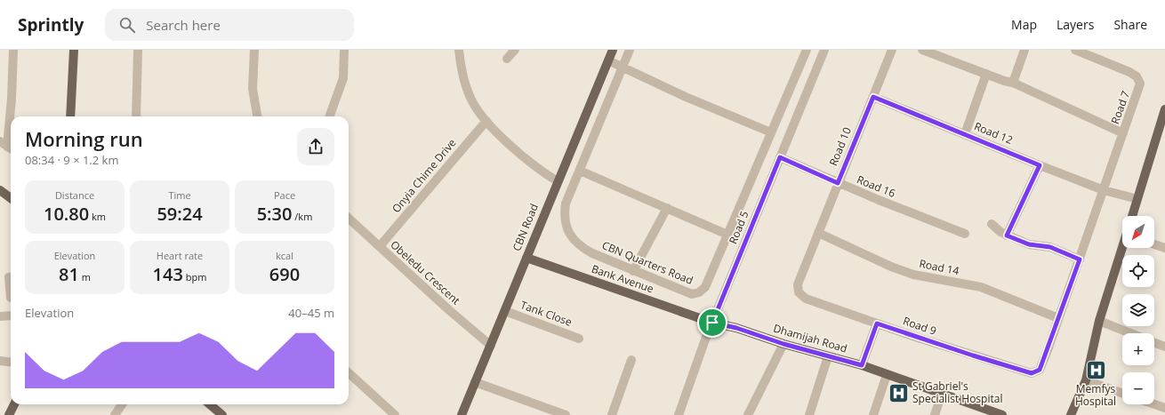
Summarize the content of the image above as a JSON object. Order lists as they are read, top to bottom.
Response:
{
  "streets": {
    "main road": ["CBN Road", "Bank Avenue", "Dhamijah Road"],
    "street": [
      "Road 7",
      "Road 12",
      "Road 10",
      "Onyia Chime Drive",
      "Road 16",
      "Road 5",
      "CBN Quarters Road",
      "Road 14",
      "Obeledu Crescent",
      "Tank Close",
      "Road 9"
    ]
  },
  "crossings": [
    ["Road 7", "Road 12"],
    ["Road 7", "Road 14"],
    ["Road 7", "Road 9"],
    ["Road 12", "Road 10"],
    ["Road 10", "Road 16"],
    ["Road 10", "Road 14"],
    ["Road 10", "Road 9"],
    ["Onyia Chime Drive", "Obeledu Crescent"],
    ["Road 16", "Road 5"],
    ["CBN Road", "Obeledu Crescent"],
    ["CBN Road", "Bank Avenue"],
    ["CBN Road", "Tank Close"],
    ["Road 5", "Bank Avenue"],
    ["Road 5", "Dhamijah Road"],
    ["Bank Avenue", "Dhamijah Road"]
  ],
  "places": {
    "hospital": ["Memfys Hospital", "St Gabriel's Specialist Hospital"]
  },
  "north": "bottom left",
  "page": {
    "header": "Sprintly",
    "search": "Search here",
    "nav": ["Map", "Layers", "Share"],
    "heading": ["Morning run", "08:34 · 9 × 1.2 km"],
    "stats": [
      ["Distance", "10.80 km"],
      ["Time", "59:24"],
      ["Pace", "5:30 /km"],
      ["Elevation", "81 m"],
      ["Heart rate", "143 bpm"],
      ["kcal", "690"]
    ],
    "map_buttons": ["+", "−"],
    "chart": ["Elevation", "40–45 m"]
  }
}
